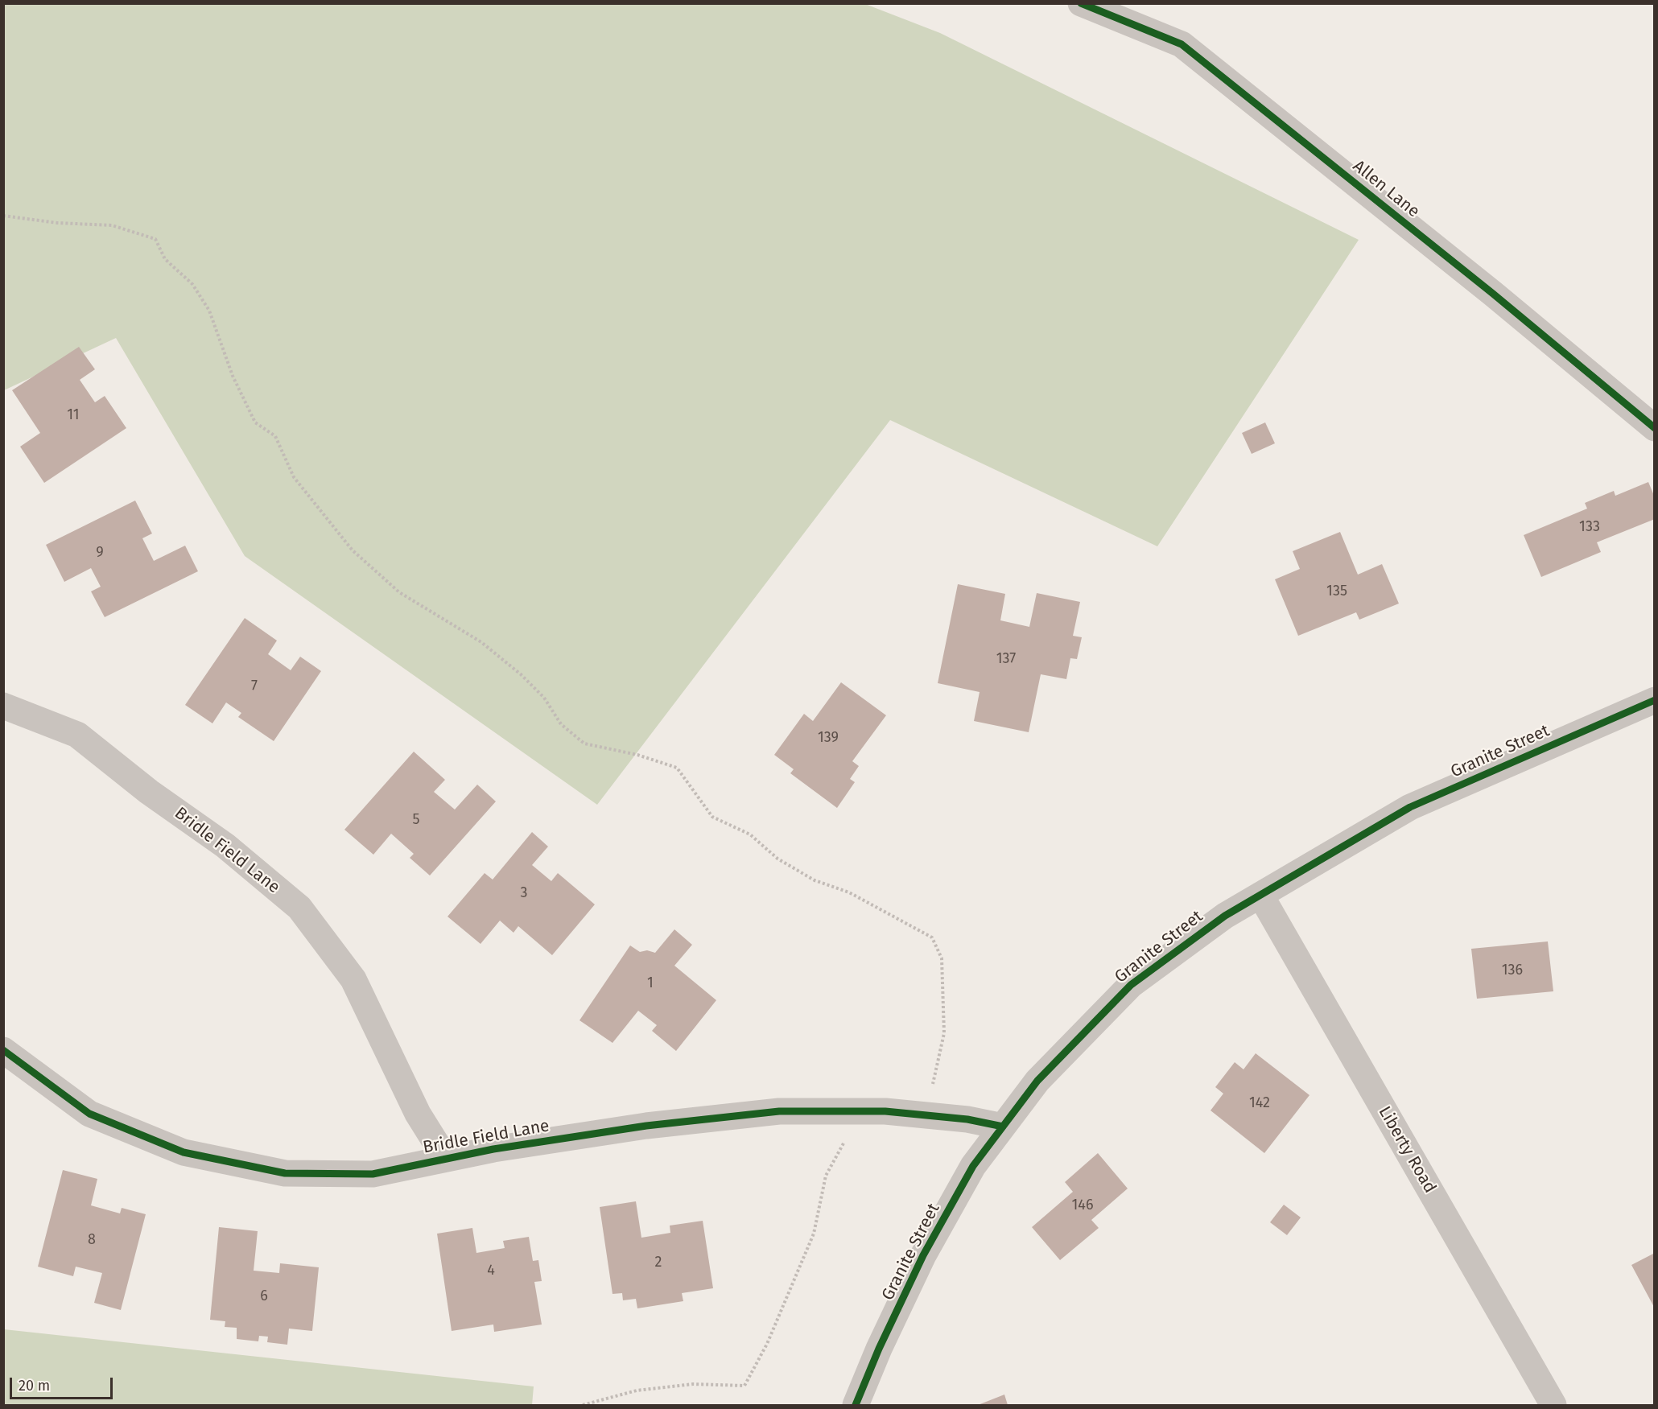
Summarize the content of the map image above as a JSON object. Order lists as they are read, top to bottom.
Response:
{
  "streets": {
    "street": [
      "Allen Lane",
      "Granite Street",
      "Bridle Field Lane",
      "Liberty Road"
    ]
  },
  "crossings": [
    ["Granite Street", "Bridle Field Lane"],
    ["Granite Street", "Liberty Road"]
  ],
  "house_numbers": [
    "11",
    "133",
    "9",
    "135",
    "137",
    "7",
    "139",
    "5",
    "3",
    "136",
    "1",
    "142",
    "146",
    "8",
    "2",
    "4",
    "6"
  ],
  "scale_bar": "20 m"
}
